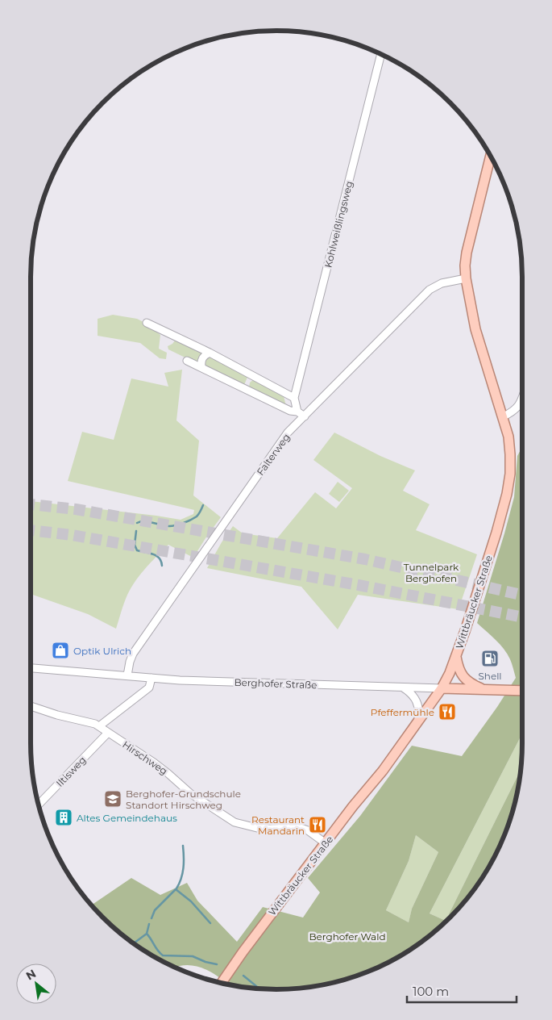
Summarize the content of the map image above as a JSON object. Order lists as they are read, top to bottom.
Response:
{
  "streets": {
    "main road": ["Wittbräucker Straße", "Berghofer Straße"],
    "street": [
      "Kohlweißlingsweg",
      "Falterweg",
      "Hirschweg",
      "Iltisweg"
    ]
  },
  "crossings": [
    ["Falterweg", "Wittbräucker Straße"],
    ["Falterweg", "Berghofer Straße"],
    ["Wittbräucker Straße", "Berghofer Straße"],
    ["Wittbräucker Straße", "Hirschweg"],
    ["Hirschweg", "Iltisweg"]
  ],
  "parks": ["Tunnelpark Berghofen", "Berghofer Wald"],
  "places": {
    "shop": ["Optik Ulrich"],
    "fuel station": ["Shell"],
    "restaurant": ["Pfeffermühle", "Restaurant Mandarin"],
    "school or university": ["Berghofer-Grundschule Standort Hirschweg"],
    "building": ["Altes Gemeindehaus"]
  },
  "scale_bar": "100 m",
  "north": "top left"
}
